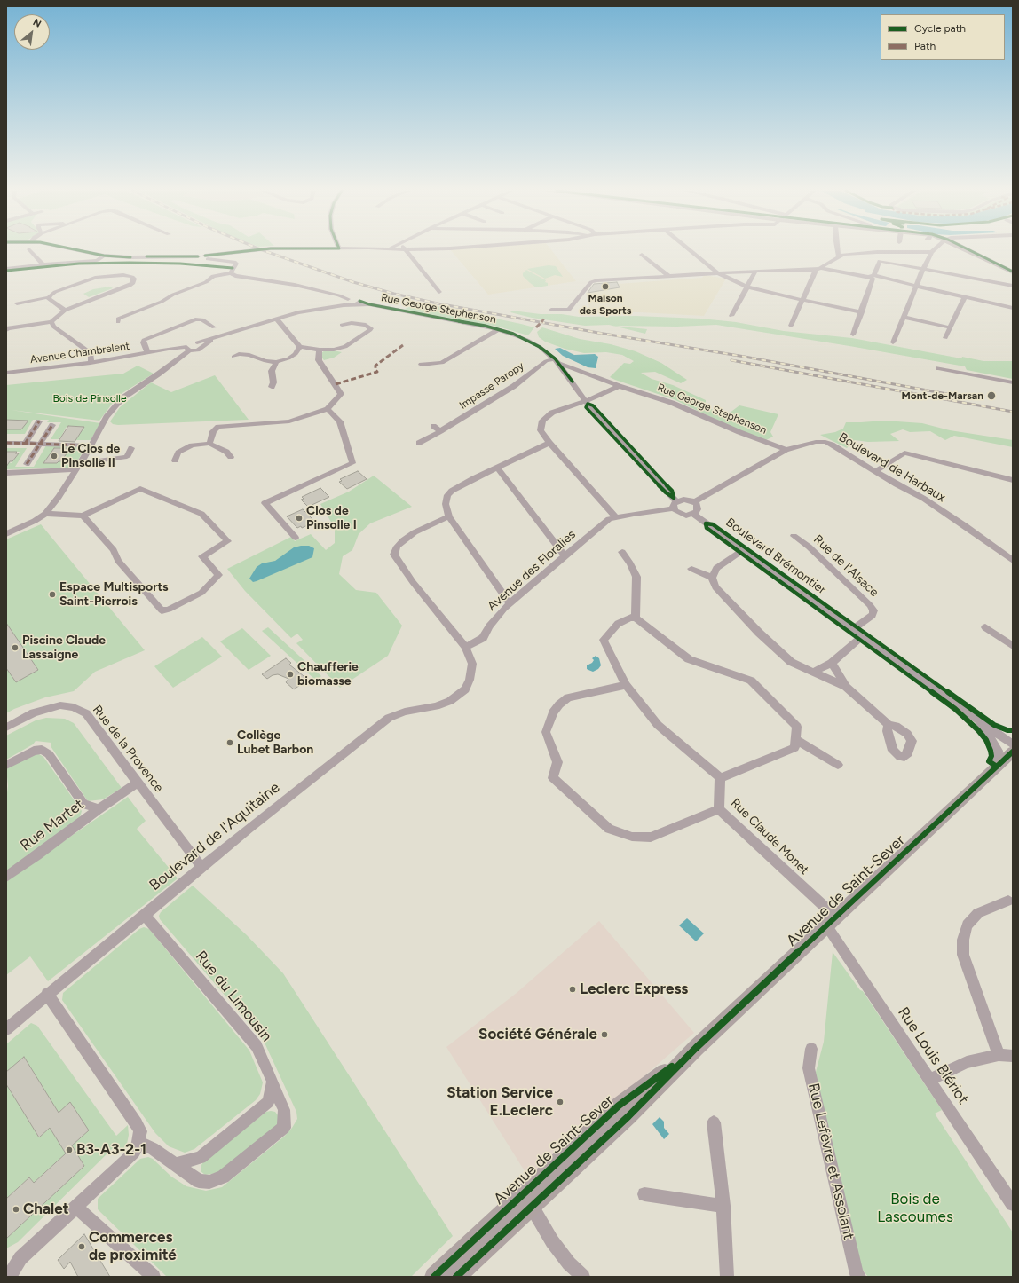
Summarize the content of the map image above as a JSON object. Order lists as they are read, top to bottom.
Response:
{
  "streets": {
    "main road": ["Avenue de Saint-Sever"],
    "street": [
      "Rue George Stephenson",
      "Avenue Chambrelent",
      "Impasse Paropy",
      "Boulevard de Harbaux",
      "Boulevard Brémontier",
      "Rue de l'Alsace",
      "Avenue des Floralies",
      "Rue de la Provence",
      "Rue Martet",
      "Boulevard de l'Aquitaine",
      "Rue Claude Monet",
      "Rue du Limousin",
      "Rue Louis Blériot",
      "Rue Lefèvre et Assolant"
    ]
  },
  "crossings": [
    ["Rue George Stephenson", "Avenue Chambrelent"],
    ["Rue George Stephenson", "Impasse Paropy"],
    ["Rue George Stephenson", "Boulevard de Harbaux"],
    ["Boulevard Brémontier", "Rue de l'Alsace"],
    ["Boulevard Brémontier", "Avenue de Saint-Sever"],
    ["Avenue des Floralies", "Boulevard de l'Aquitaine"],
    ["Rue de la Provence", "Rue Martet"],
    ["Rue de la Provence", "Boulevard de l'Aquitaine"],
    ["Boulevard de l'Aquitaine", "Rue du Limousin"],
    ["Rue Claude Monet", "Avenue de Saint-Sever"],
    ["Rue Claude Monet", "Rue Louis Blériot"],
    ["Avenue de Saint-Sever", "Rue Louis Blériot"]
  ],
  "parks": ["Bois de Pinsolle", "Bois de Lascoumes"],
  "places": [
    "Maison des Sports",
    "Mont-de-Marsan",
    "Le Clos de Pinsolle II",
    "Clos de Pinsolle I",
    "Espace Multisports Saint-Pierrois",
    "Piscine Claude Lassaigne",
    "Chaufferie biomasse",
    "Collège Lubet Barbon",
    "Leclerc Express",
    "Société Générale",
    "Station Service E.Leclerc",
    "B3-A3-2-1",
    "Chalet",
    "Commerces de proximité"
  ],
  "legend": ["Cycle path", "Path"],
  "north": "top right"
}
